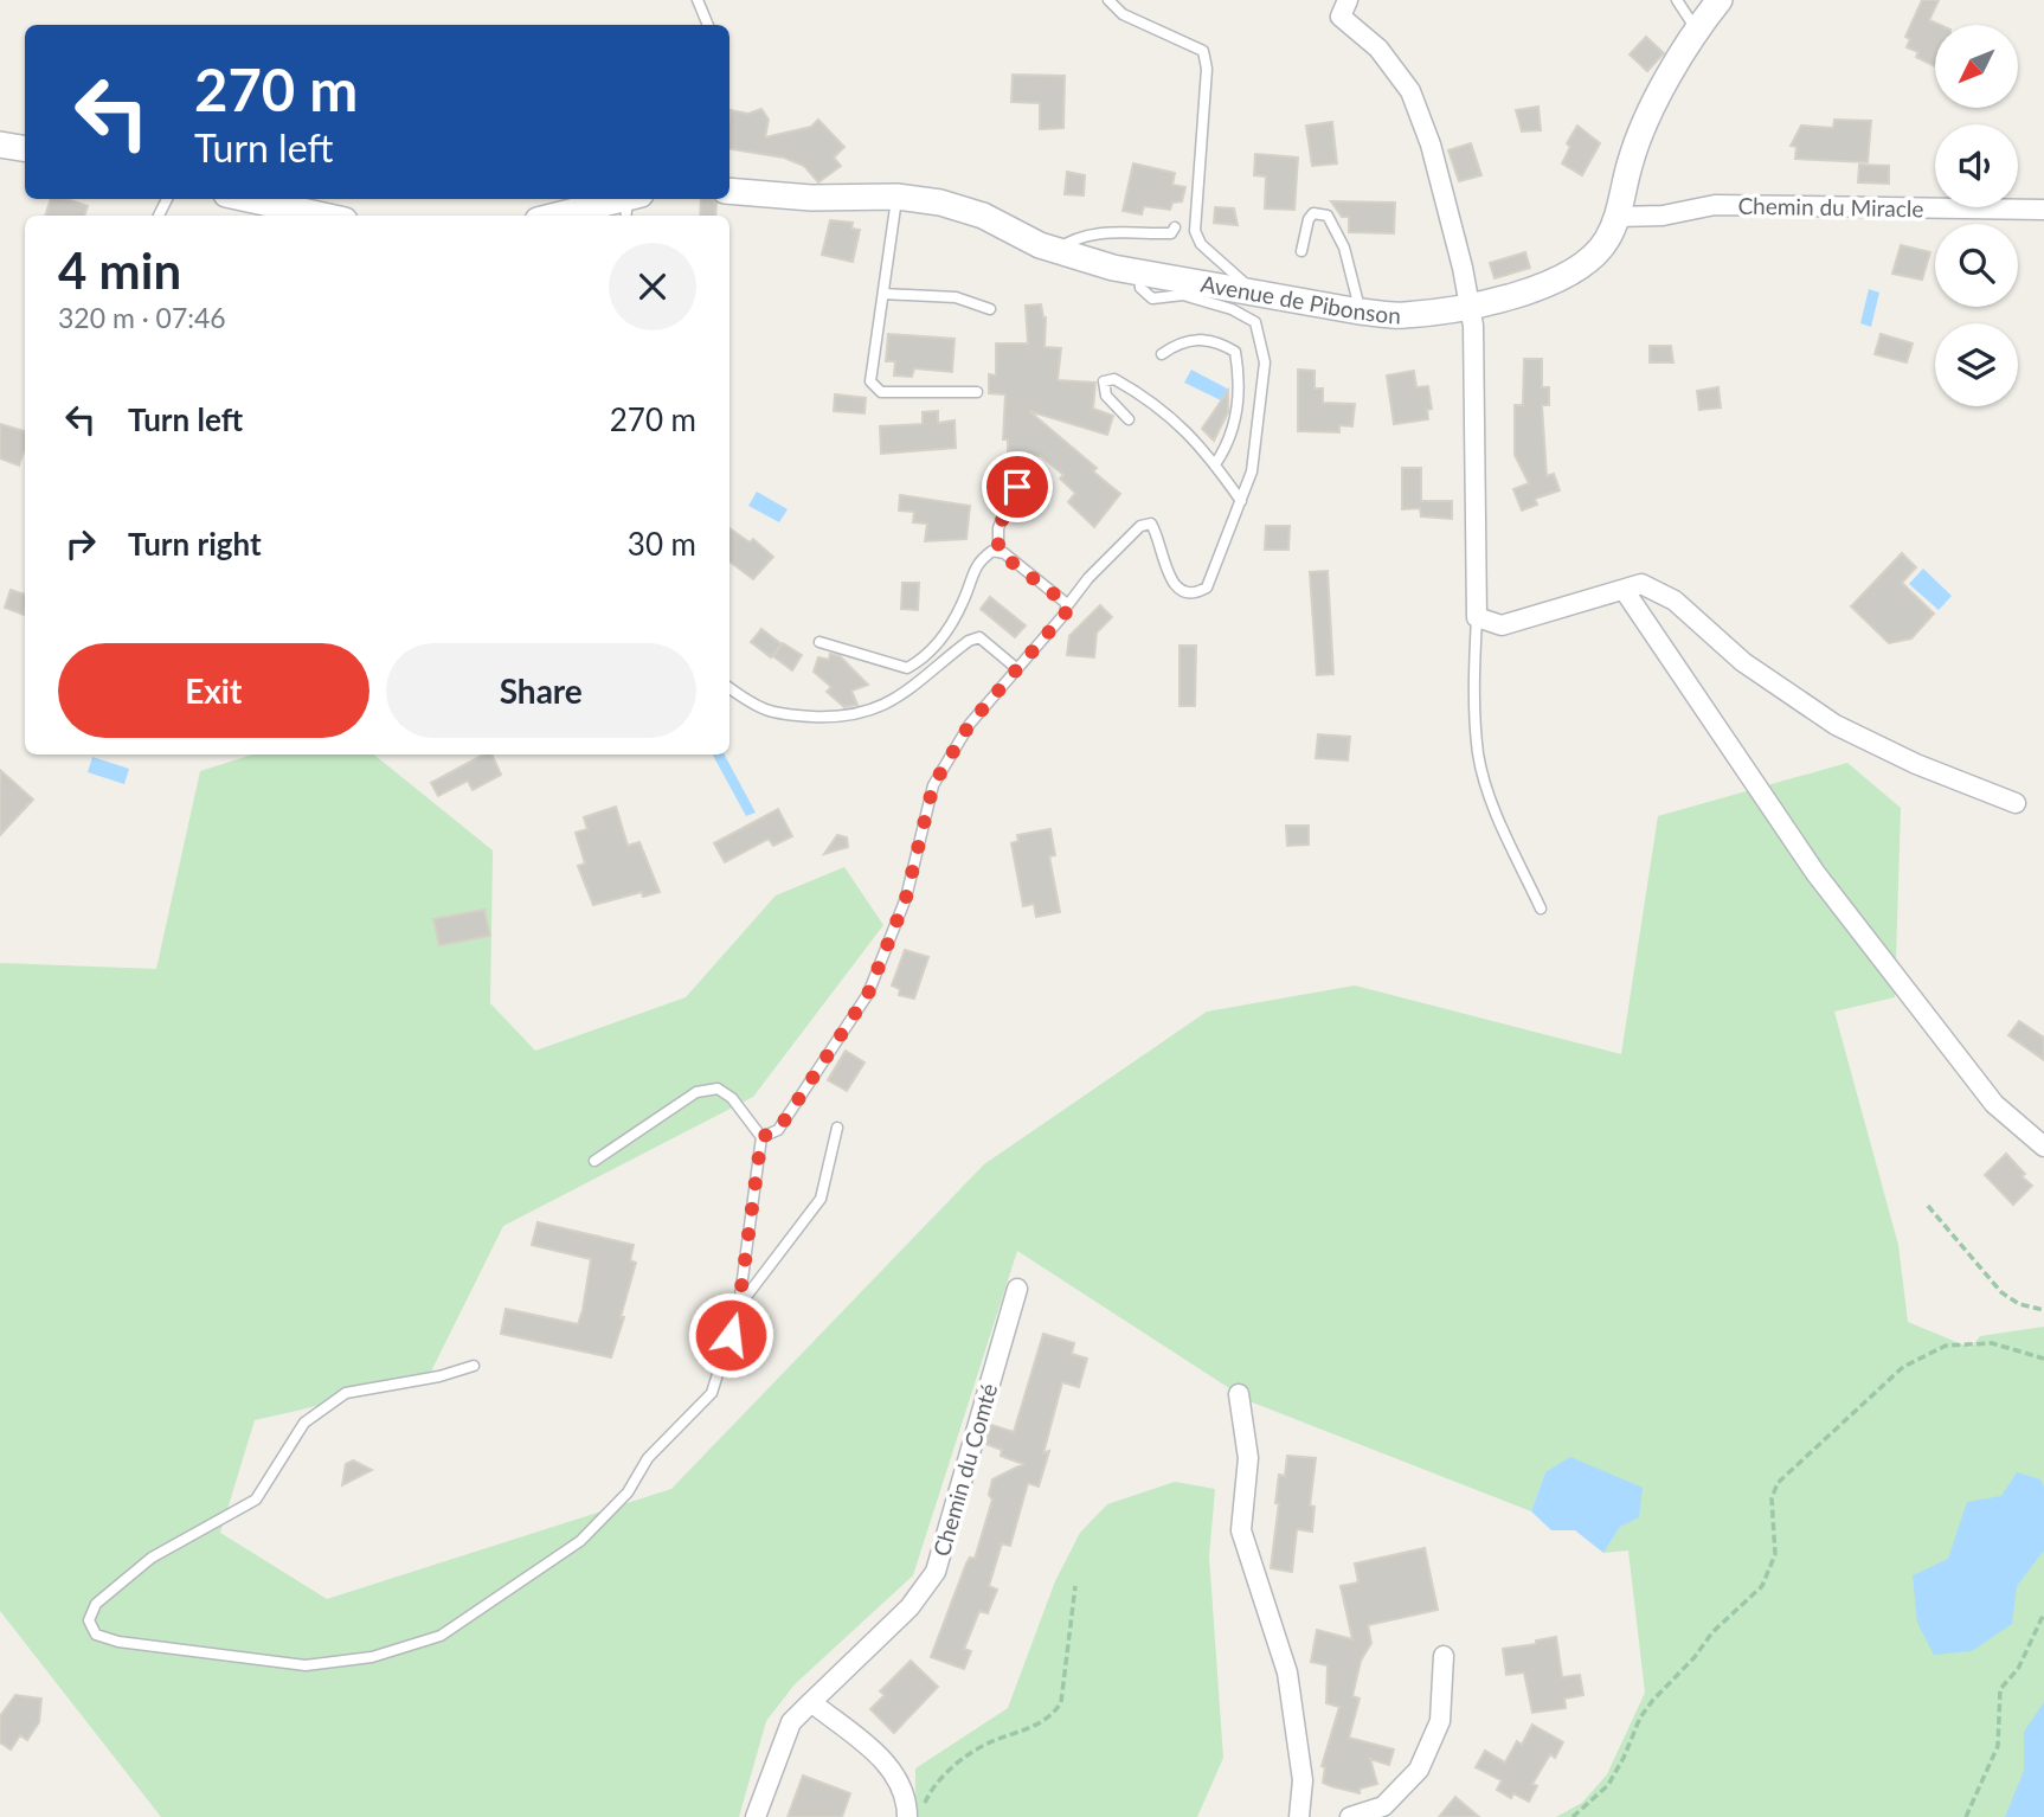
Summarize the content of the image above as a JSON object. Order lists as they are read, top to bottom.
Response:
{
  "streets": {
    "street": ["Chemin du Miracle", "Avenue de Pibonson", "Chemin du Comté"]
  },
  "crossings": [
    ["Chemin du Miracle", "Avenue de Pibonson"]
  ],
  "north": "bottom left",
  "page": {
    "turn": ["270 m", "Turn left"],
    "heading": ["4 min", "320 m · 07:46"],
    "list": [
      {
        "name": "Turn left",
        "value": "270 m"
      },
      {
        "name": "Turn right",
        "value": "30 m"
      }
    ],
    "buttons": ["Exit", "Share"]
  }
}
